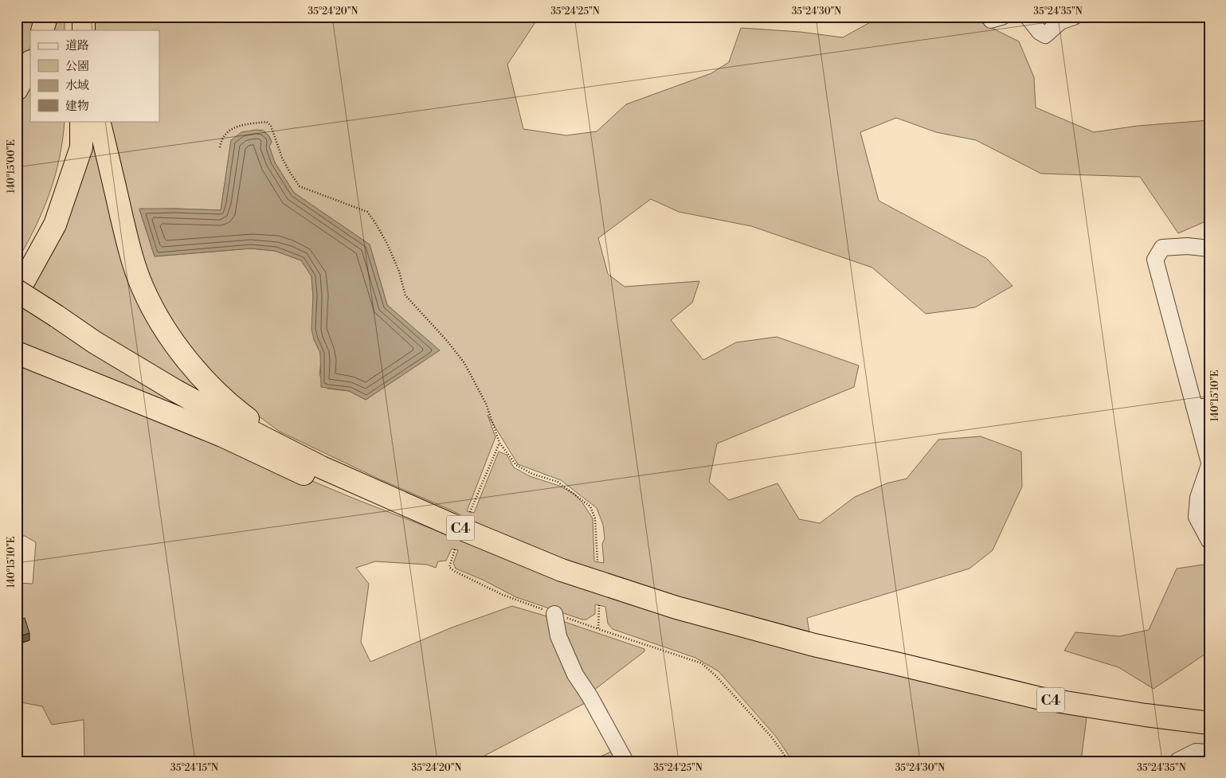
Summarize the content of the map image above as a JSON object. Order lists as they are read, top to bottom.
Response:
{
  "streets": {
    "highway": ["C4"]
  },
  "legend": [
    "道路",
    "公園",
    "水域",
    "建物"
  ],
  "coordinates": [
    "35°24'20\"N",
    "35°24'25\"N",
    "35°24'30\"N",
    "35°24'35\"N",
    "140°15'00\"E",
    "140°15'10\"E",
    "35°24'15\"N"
  ]
}
